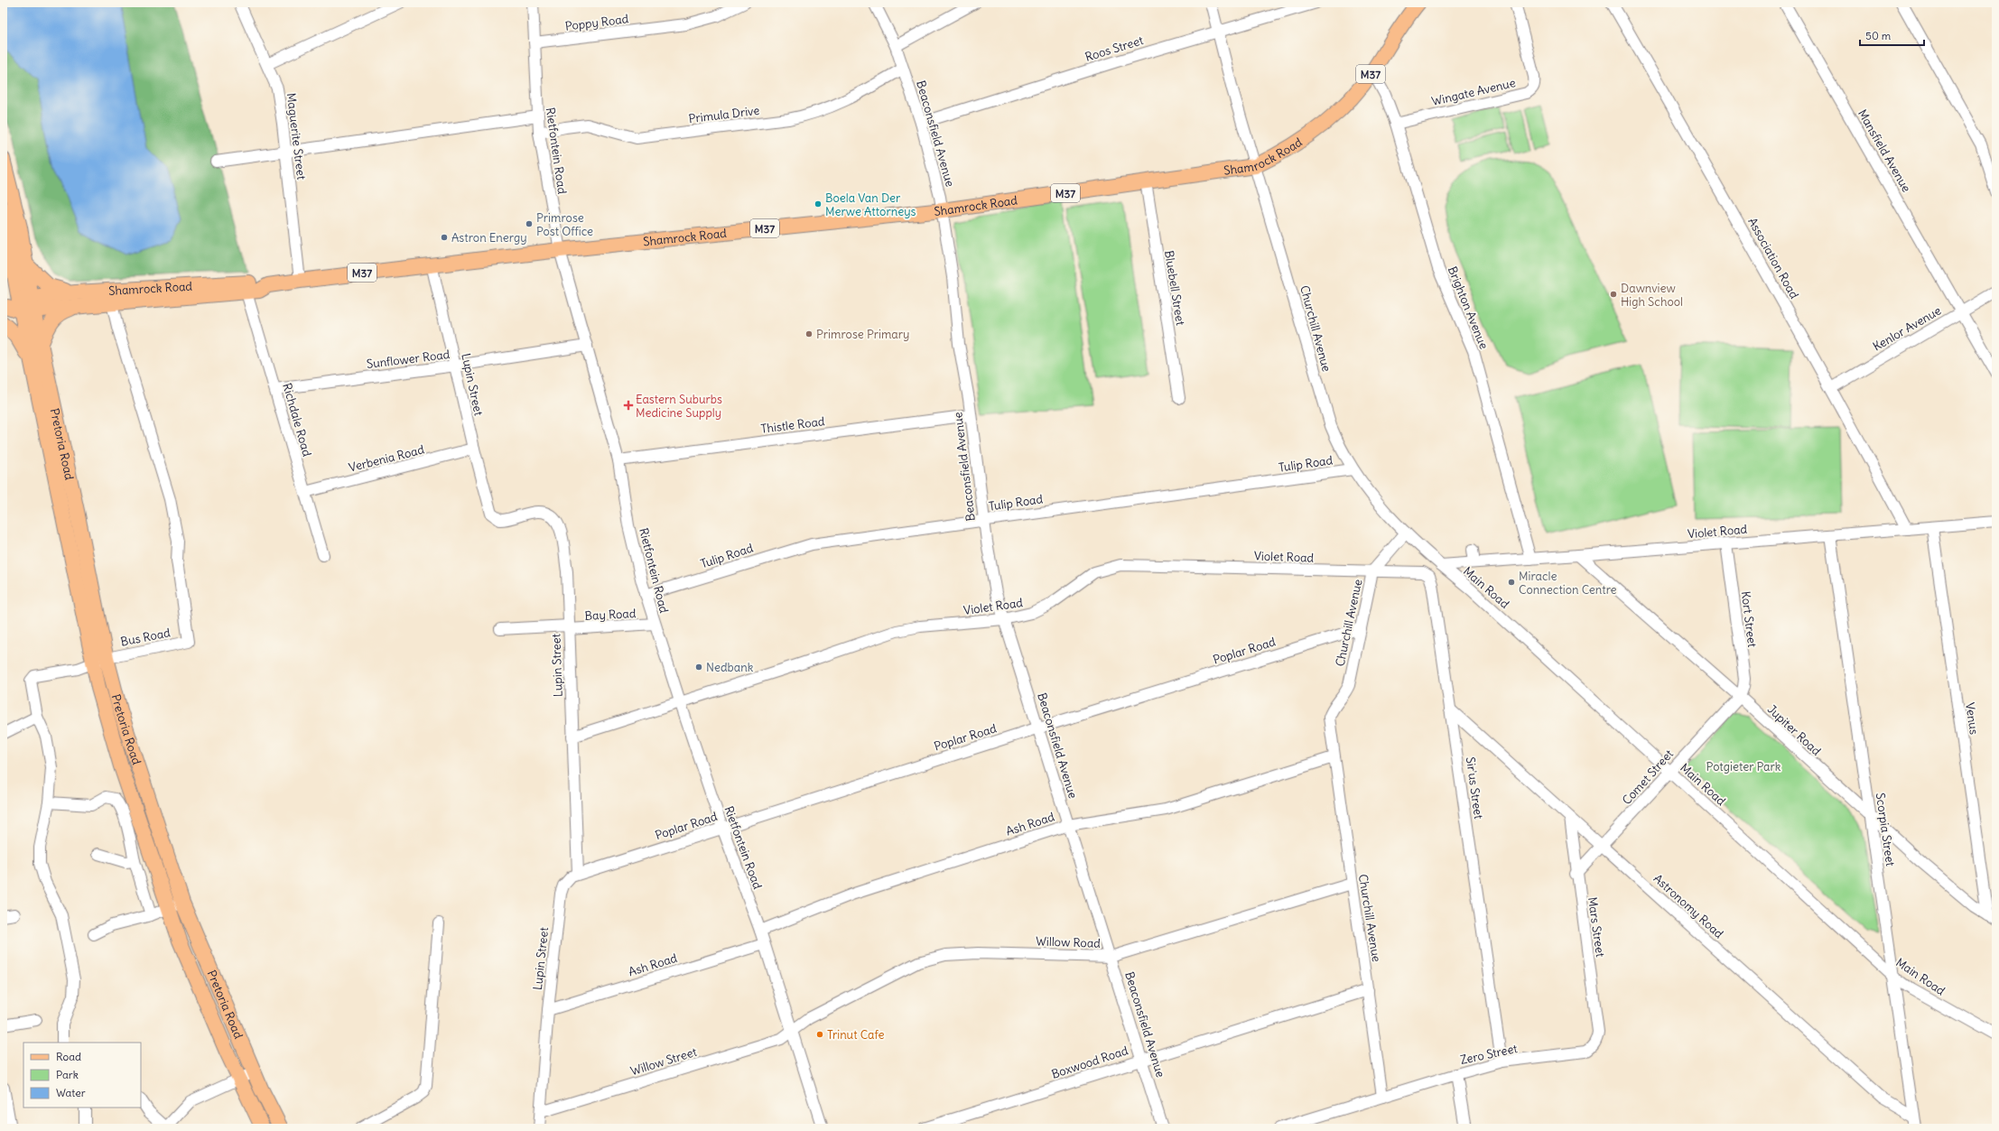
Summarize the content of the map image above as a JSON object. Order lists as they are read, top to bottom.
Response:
{
  "streets": {
    "main road": ["M37", "Shamrock Road", "Pretoria Road"],
    "street": [
      "Poppy Road",
      "Roos Street",
      "Wingate Avenue",
      "Primula Drive",
      "Beaconsfield Avenue",
      "Maguerite Street",
      "Rietfontein Road",
      "Mansfield Avenue",
      "Association Road",
      "Bluebell Street",
      "Brighton Avenue",
      "Churchill Avenue",
      "Kenlor Avenue",
      "Sunflower Road",
      "Lupin Street",
      "Richdale Road",
      "Thistle Road",
      "Verbenia Road",
      "Tulip Road",
      "Violet Road",
      "Main Road",
      "Bay Road",
      "Kort Street",
      "Bus Road",
      "Poplar Road",
      "Venus",
      "Jupiter Road",
      "Comet Street",
      "Sir'us Street",
      "Ash Road",
      "Scorpia Street",
      "Astronomy Road",
      "Mars Street",
      "Willow Road",
      "Zero Street",
      "Willow Street",
      "Boxwood Road"
    ]
  },
  "crossings": [
    ["Poppy Road", "Rietfontein Road"],
    ["Roos Street", "Beaconsfield Avenue"],
    ["Roos Street", "Churchill Avenue"],
    ["Wingate Avenue", "Brighton Avenue"],
    ["Primula Drive", "Beaconsfield Avenue"],
    ["Primula Drive", "Rietfontein Road"],
    ["Beaconsfield Avenue", "Shamrock Road"],
    ["Beaconsfield Avenue", "Thistle Road"],
    ["Beaconsfield Avenue", "Tulip Road"],
    ["Beaconsfield Avenue", "Violet Road"],
    ["Beaconsfield Avenue", "Poplar Road"],
    ["Beaconsfield Avenue", "Ash Road"],
    ["Beaconsfield Avenue", "Willow Road"],
    ["Beaconsfield Avenue", "Boxwood Road"],
    ["Maguerite Street", "Shamrock Road"],
    ["Rietfontein Road", "Shamrock Road"],
    ["Rietfontein Road", "Sunflower Road"],
    ["Rietfontein Road", "Thistle Road"],
    ["Rietfontein Road", "Tulip Road"],
    ["Rietfontein Road", "Violet Road"],
    ["Rietfontein Road", "Bay Road"],
    ["Rietfontein Road", "Poplar Road"],
    ["Rietfontein Road", "Ash Road"],
    ["Rietfontein Road", "Willow Road"],
    ["Rietfontein Road", "Willow Street"],
    ["Mansfield Avenue", "Kenlor Avenue"],
    ["Shamrock Road", "Bluebell Street"],
    ["Shamrock Road", "Brighton Avenue"],
    ["Shamrock Road", "Churchill Avenue"],
    ["Shamrock Road", "Lupin Street"],
    ["Shamrock Road", "Richdale Road"],
    ["Shamrock Road", "Pretoria Road"],
    ["Shamrock Road", "Bus Road"],
    ["Association Road", "Kenlor Avenue"],
    ["Association Road", "Violet Road"],
    ["Brighton Avenue", "Violet Road"],
    ["Churchill Avenue", "Tulip Road"],
    ["Churchill Avenue", "Violet Road"],
    ["Churchill Avenue", "Main Road"],
    ["Churchill Avenue", "Poplar Road"],
    ["Churchill Avenue", "Sir'us Street"],
    ["Churchill Avenue", "Ash Road"],
    ["Churchill Avenue", "Willow Road"],
    ["Churchill Avenue", "Zero Street"],
    ["Churchill Avenue", "Boxwood Road"],
    ["Sunflower Road", "Lupin Street"],
    ["Sunflower Road", "Richdale Road"],
    ["Lupin Street", "Verbenia Road"],
    ["Lupin Street", "Violet Road"],
    ["Lupin Street", "Bay Road"],
    ["Lupin Street", "Poplar Road"],
    ["Lupin Street", "Ash Road"],
    ["Lupin Street", "Willow Street"],
    ["Richdale Road", "Verbenia Road"],
    ["Pretoria Road", "Bus Road"],
    ["Violet Road", "Main Road"],
    ["Violet Road", "Kort Street"],
    ["Violet Road", "Venus"],
    ["Violet Road", "Jupiter Road"],
    ["Violet Road", "Sir'us Street"],
    ["Violet Road", "Scorpia Street"],
    ["Main Road", "Comet Street"],
    ["Main Road", "Scorpia Street"],
    ["Kort Street", "Jupiter Road"],
    ["Kort Street", "Comet Street"],
    ["Venus", "Jupiter Road"],
    ["Jupiter Road", "Comet Street"],
    ["Jupiter Road", "Scorpia Street"],
    ["Comet Street", "Astronomy Road"],
    ["Comet Street", "Mars Street"],
    ["Sir'us Street", "Astronomy Road"],
    ["Sir'us Street", "Zero Street"],
    ["Scorpia Street", "Astronomy Road"],
    ["Astronomy Road", "Mars Street"],
    ["Mars Street", "Zero Street"],
    ["Willow Road", "Willow Street"]
  ],
  "parks": ["Potgieter Park"],
  "places": {
    "other": [
      "Boela Van Der Merwe Attorneys",
      "Primrose Post Office",
      "Astron Energy",
      "Dawnview High School",
      "Primrose Primary",
      "Miracle Connection Centre",
      "Nedbank",
      "Trinut Cafe"
    ],
    "health": ["Eastern Suburbs Medicine Supply"]
  },
  "legend": ["Road", "Park", "Water"],
  "scale_bar": "50 m"
}
